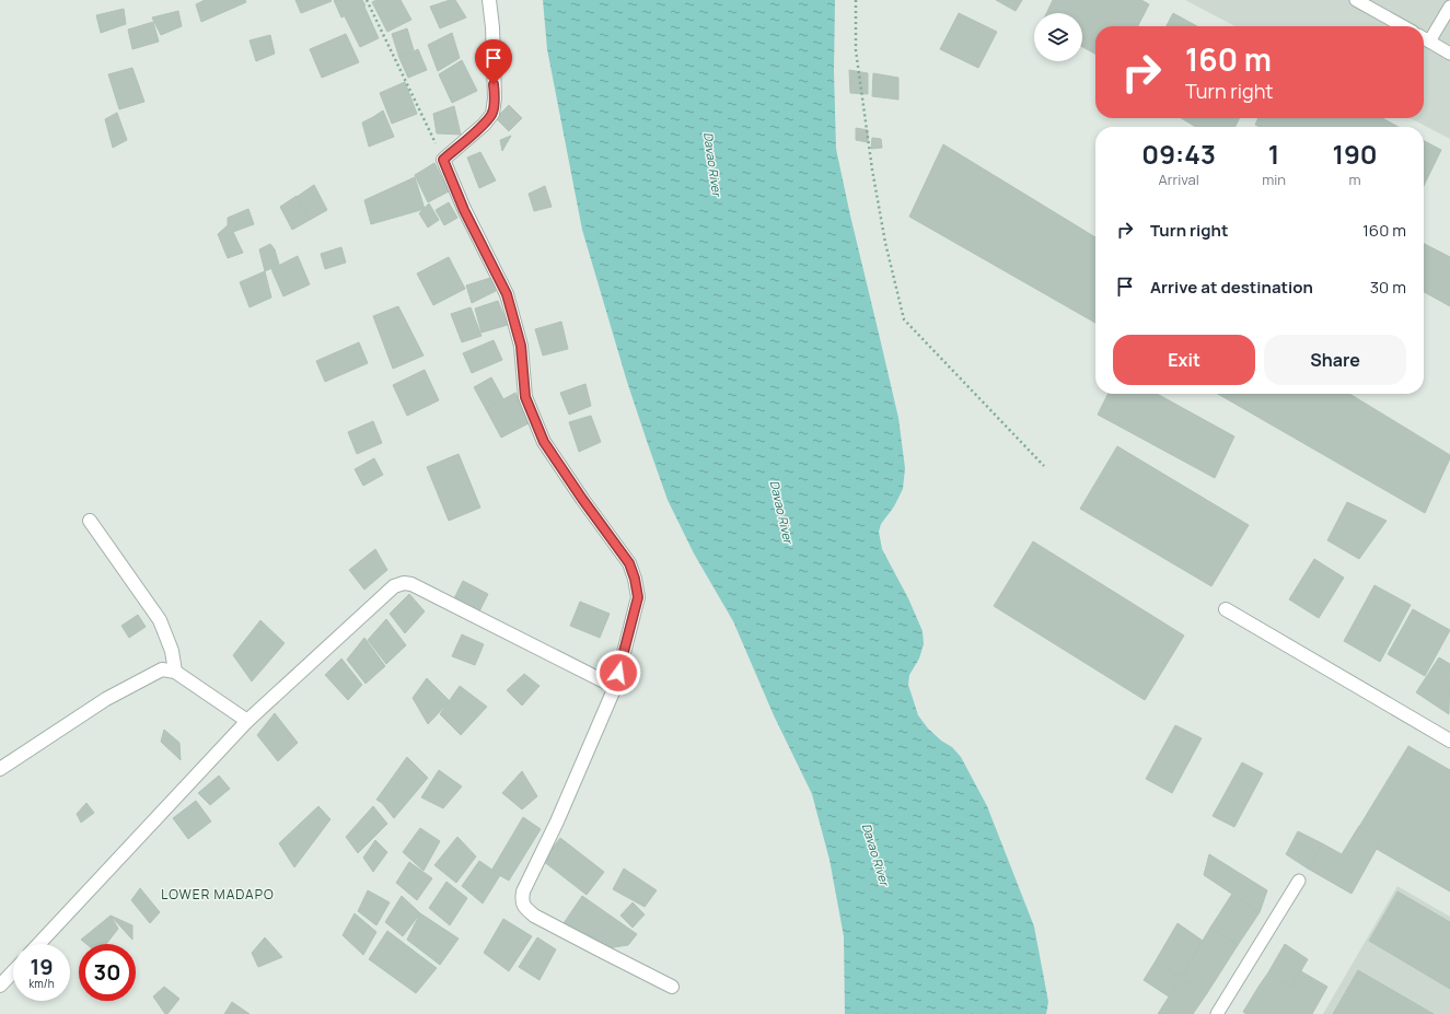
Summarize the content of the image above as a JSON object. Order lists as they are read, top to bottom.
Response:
{
  "districts": ["LOWER MADAPO"],
  "water": ["Davao River"],
  "page": {
    "turn": ["160 m", "Turn right"],
    "eta": [
      "09:43",
      "Arrival",
      "1",
      "min",
      "190",
      "m"
    ],
    "list": [
      {
        "name": "Turn right",
        "value": "160 m"
      },
      {
        "name": "Arrive at destination",
        "value": "30 m"
      }
    ],
    "buttons": ["Exit", "Share"],
    "speed": "19 km/h",
    "limit": "30"
  }
}
